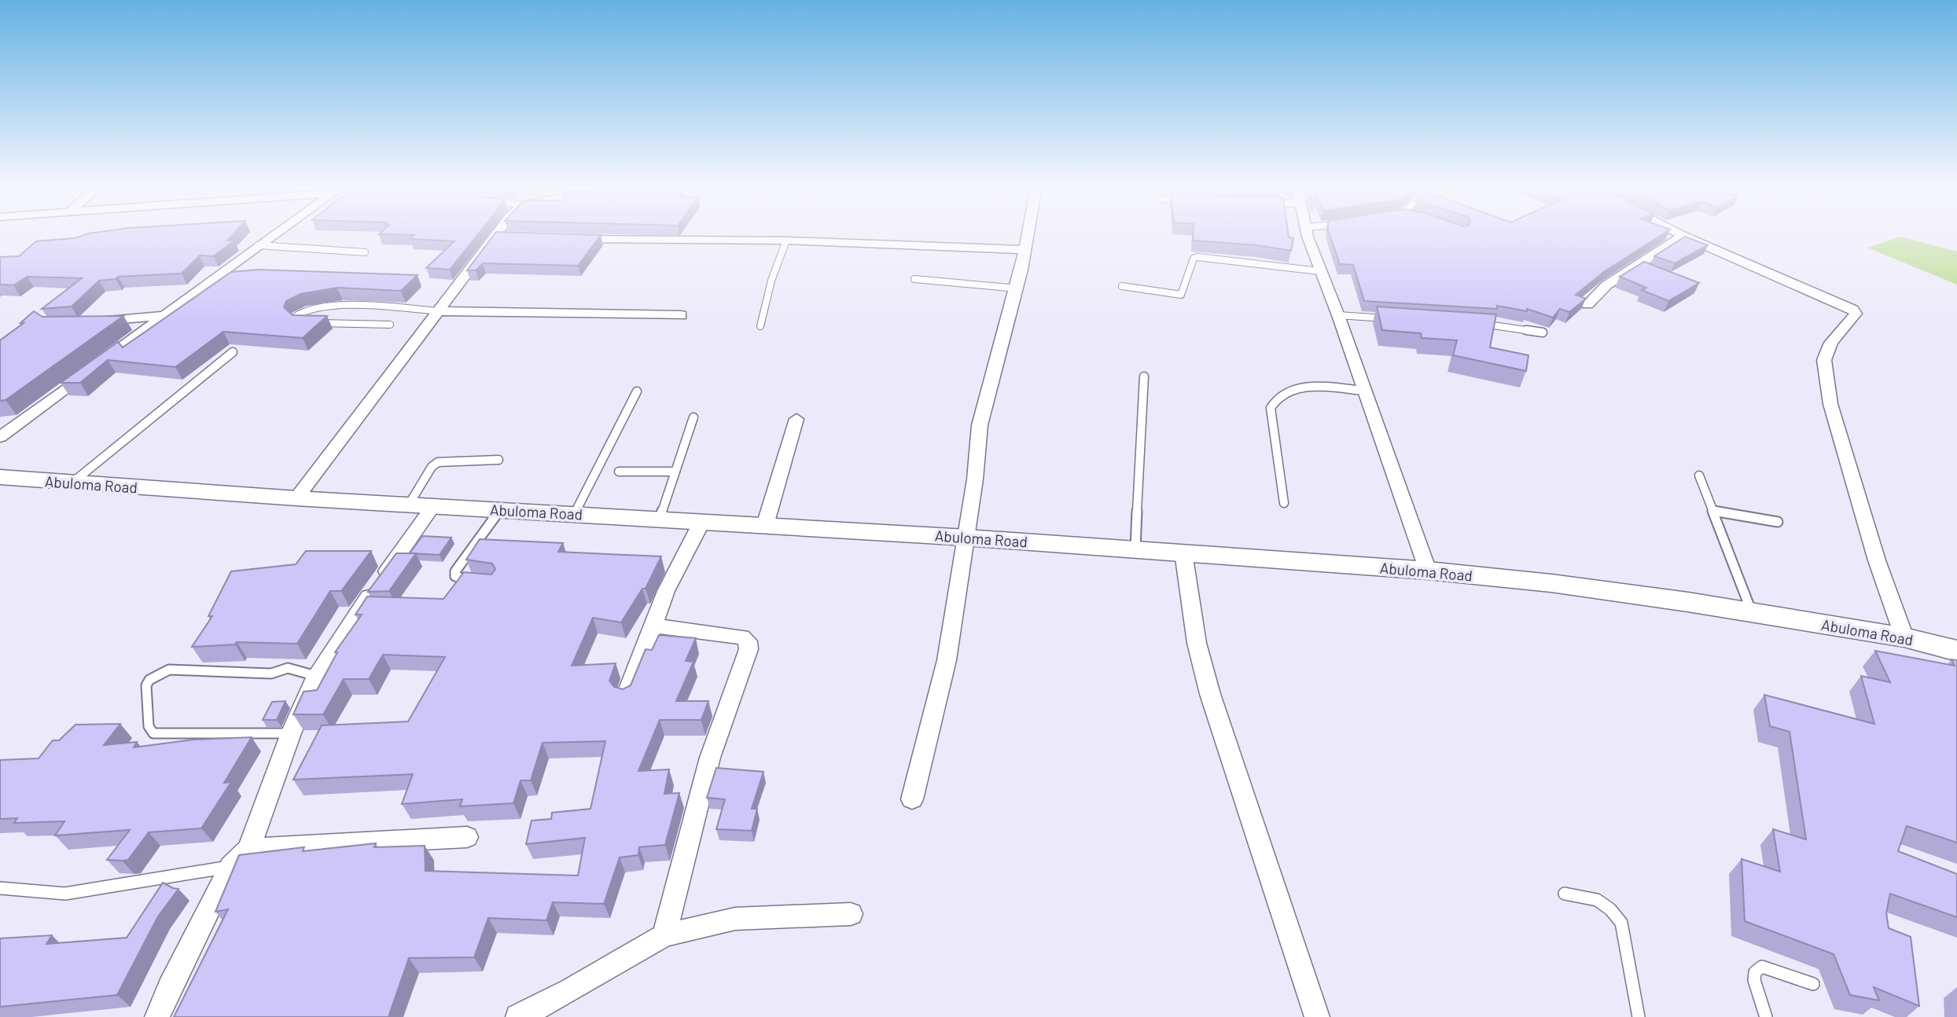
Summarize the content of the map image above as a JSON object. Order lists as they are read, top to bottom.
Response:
{
  "streets": {
    "street": ["Abuloma Road"]
  }
}
